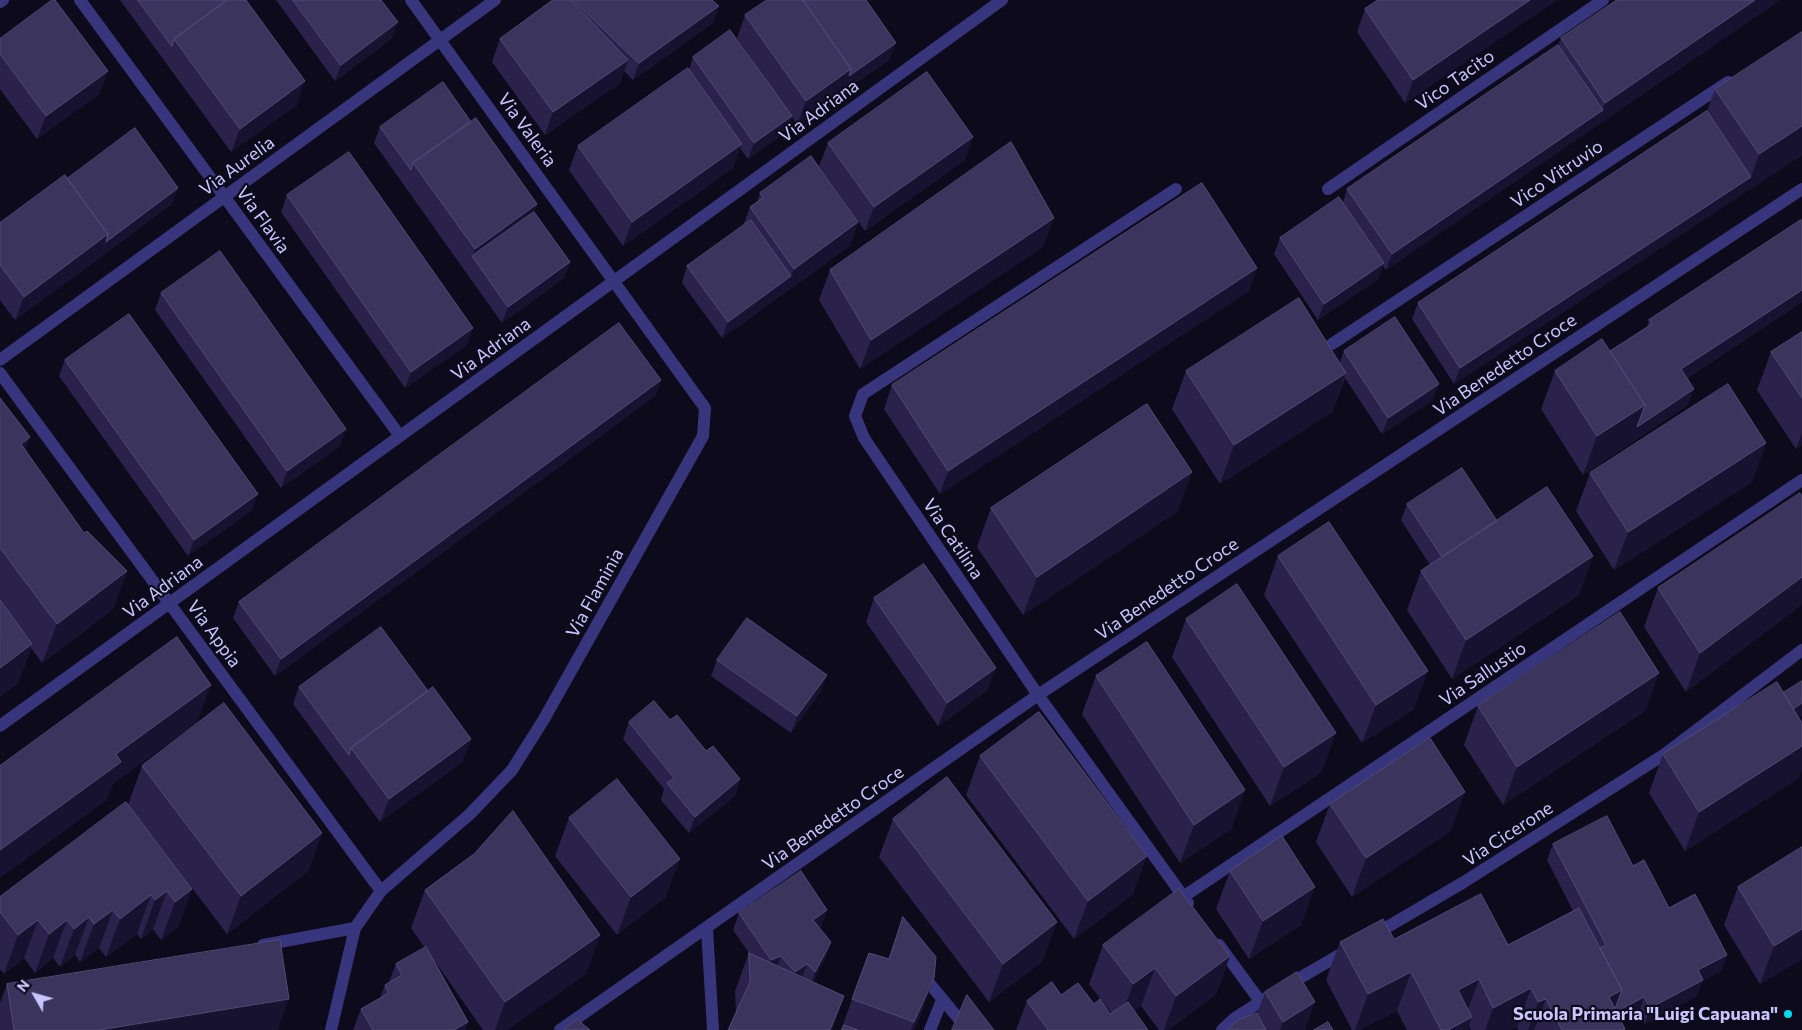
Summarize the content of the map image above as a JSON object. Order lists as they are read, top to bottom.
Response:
{
  "streets": {
    "street": [
      "Vico Tacito",
      "Via Adriana",
      "Via Valeria",
      "Via Aurelia",
      "Vico Vitruvio",
      "Via Flavia",
      "Via Benedetto Croce",
      "Via Catilina",
      "Via Flaminia",
      "Via Appia",
      "Via Sallustio",
      "Via Cicerone"
    ]
  },
  "crossings": [
    ["Via Adriana", "Via Valeria"],
    ["Via Adriana", "Via Flavia"],
    ["Via Adriana", "Via Flaminia"],
    ["Via Adriana", "Via Appia"],
    ["Via Valeria", "Via Aurelia"],
    ["Via Valeria", "Via Flaminia"],
    ["Via Aurelia", "Via Flavia"],
    ["Via Benedetto Croce", "Via Catilina"],
    ["Via Catilina", "Via Sallustio"],
    ["Via Flaminia", "Via Appia"]
  ],
  "places": ["Scuola Primaria \"Luigi Capuana\""],
  "north": "top left"
}
